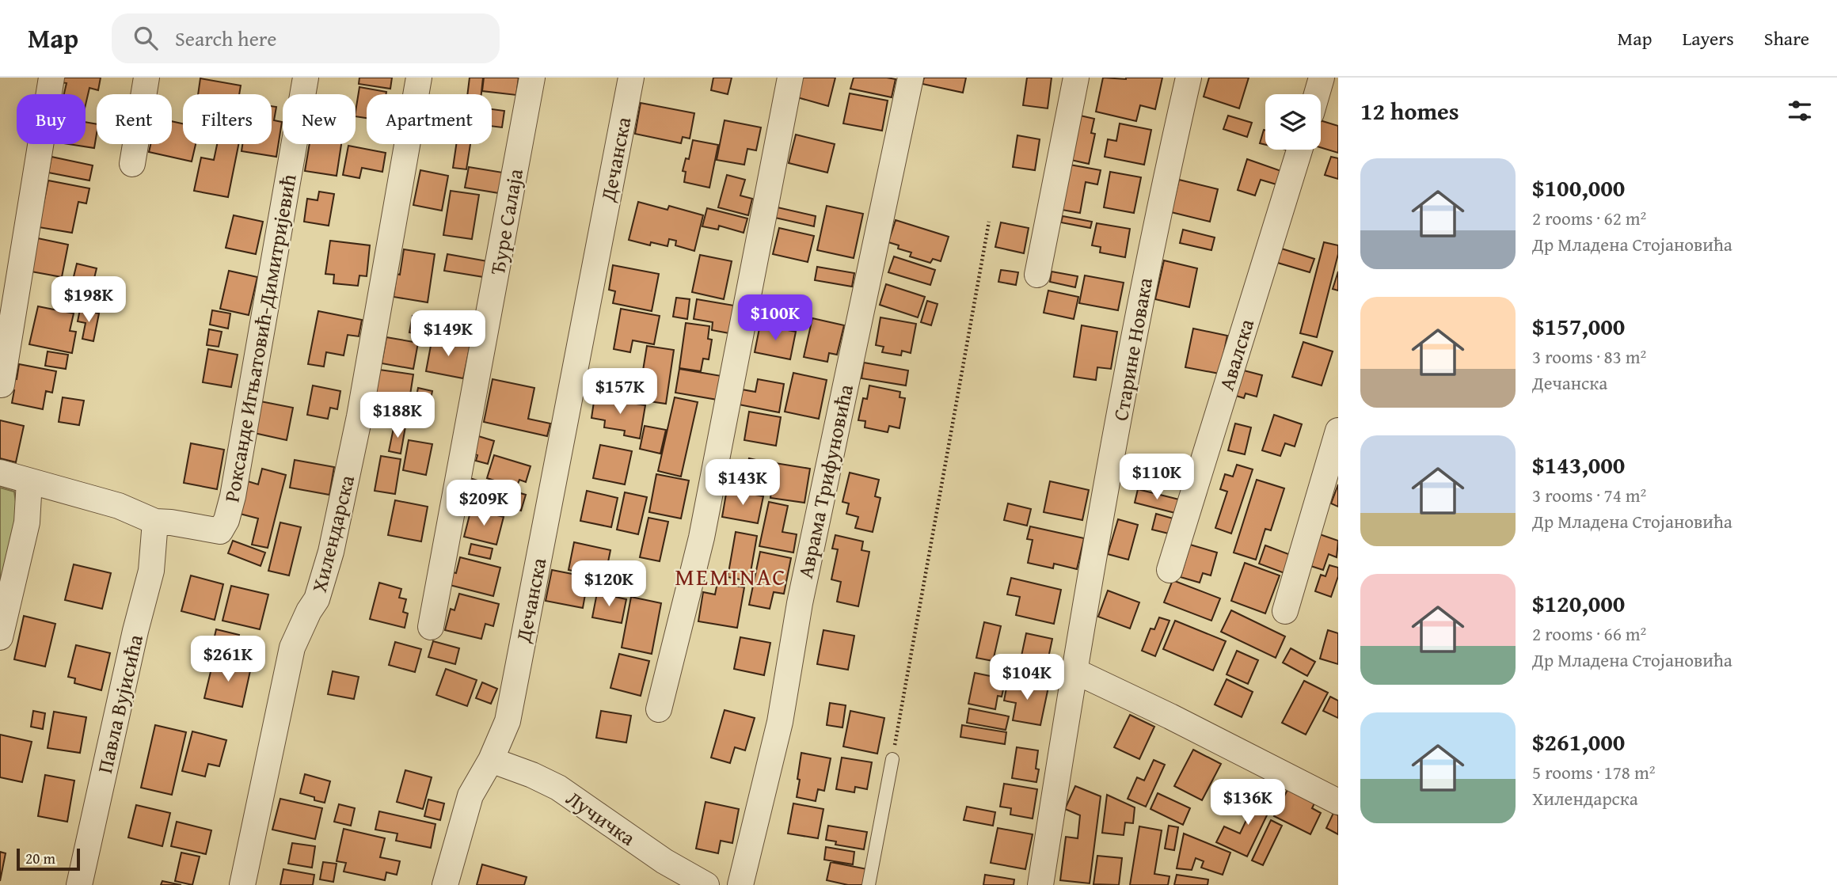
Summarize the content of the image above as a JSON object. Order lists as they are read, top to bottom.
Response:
{
  "streets": {
    "street": [
      "Дечанска",
      "Ђуре Салаја",
      "Роксанде Игњатовић-Димитријевић",
      "Старине Новака",
      "Авалска",
      "Аврама Трифуновића",
      "Хилендарска",
      "Павла Вујисића",
      "Лучичка"
    ]
  },
  "crossings": [
    ["Дечанска", "Лучичка"],
    ["Роксанде Игњатовић-Димитријевић", "Павла Вујисића"]
  ],
  "districts": ["MEMINAC"],
  "scale_bar": "20 m",
  "page": {
    "header": "Map",
    "search": "Search here",
    "nav": ["Map", "Layers", "Share"],
    "heading": "12 homes",
    "chip": [
      "Buy",
      "Rent",
      "Filters",
      "New",
      "Apartment"
    ],
    "list": [
      {
        "name": "$100,000",
        "note": "2 rooms · 62 m² · Др Младена Стојановића"
      },
      {
        "name": "$157,000",
        "note": "3 rooms · 83 m² · Дечанска"
      },
      {
        "name": "$143,000",
        "note": "3 rooms · 74 m² · Др Младена Стојановића"
      },
      {
        "name": "$120,000",
        "note": "2 rooms · 66 m² · Др Младена Стојановића"
      },
      {
        "name": "$261,000",
        "note": "5 rooms · 178 m² · Хилендарска"
      }
    ],
    "price": [
      "$198K",
      "$100K",
      "$149K",
      "$157K",
      "$188K",
      "$110K",
      "$143K",
      "$209K",
      "$120K",
      "$261K",
      "$104K",
      "$136K"
    ],
    "scale": "20 m"
  }
}
